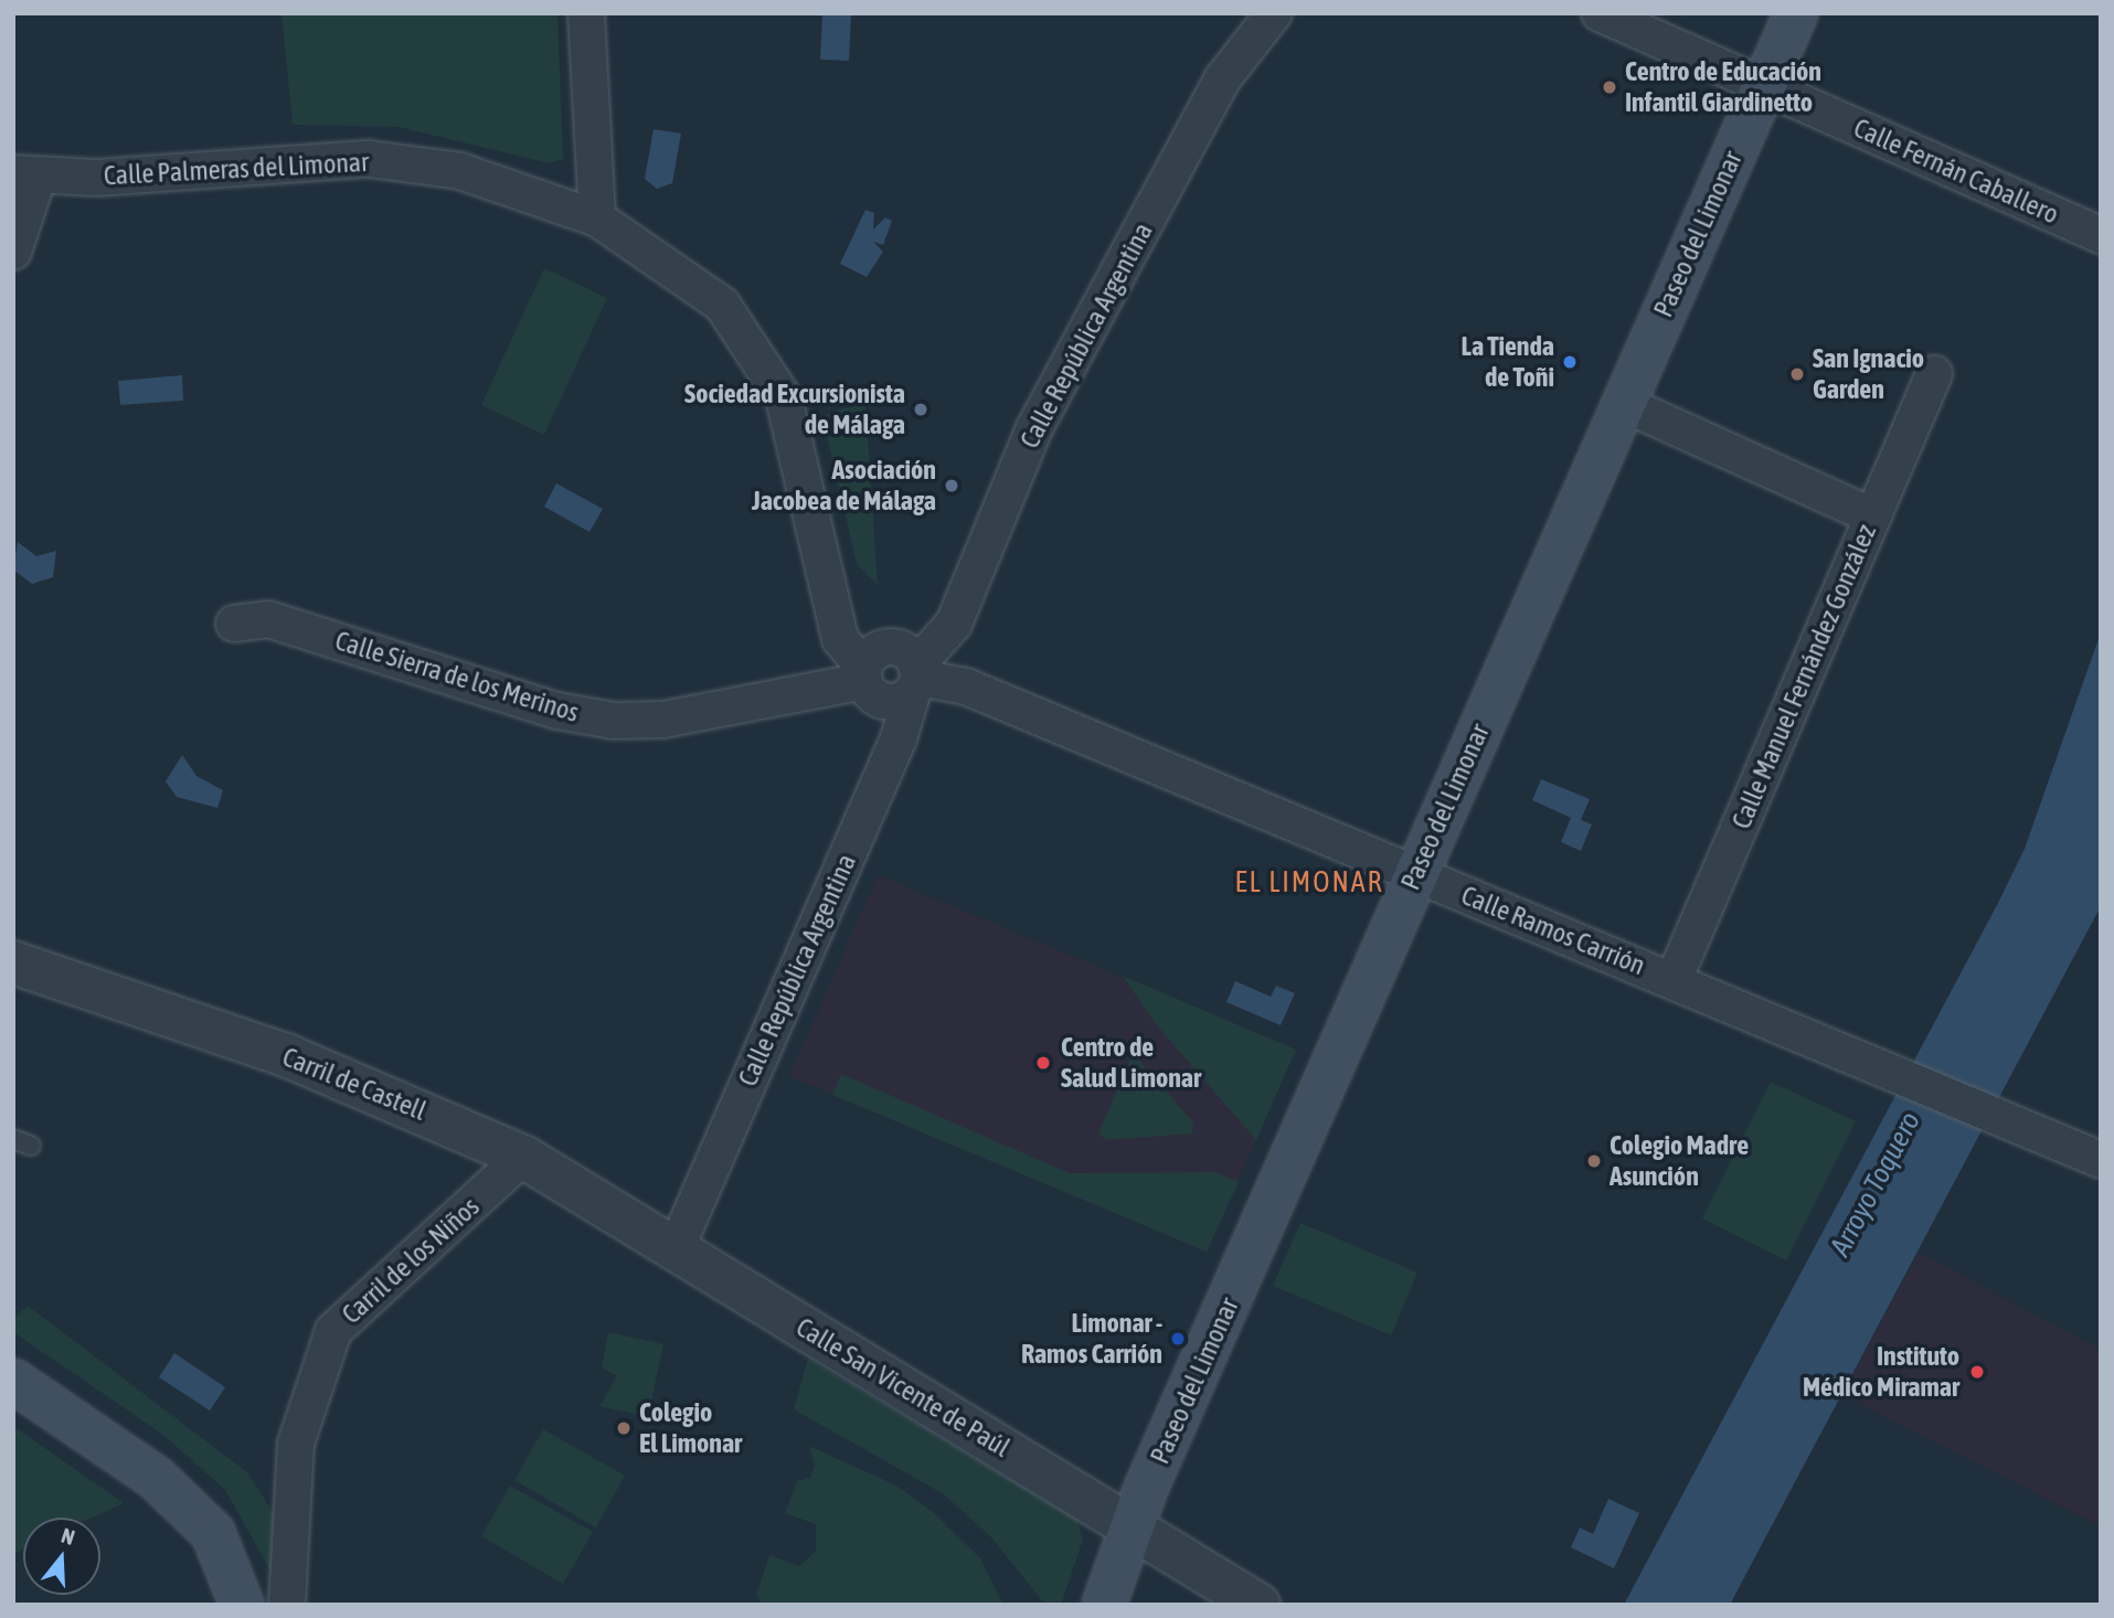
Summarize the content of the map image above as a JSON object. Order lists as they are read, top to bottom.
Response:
{
  "streets": {
    "main road": ["Paseo del Limonar"],
    "street": [
      "Calle Palmeras del Limonar",
      "Calle Fernán Caballero",
      "Calle República Argentina",
      "Calle Sierra de los Merinos",
      "Calle Manuel Fernández González",
      "Calle Ramos Carrión",
      "Carril de Castell",
      "Carril de los Niños",
      "Calle San Vicente de Paúl"
    ]
  },
  "crossings": [
    ["Calle Palmeras del Limonar", "Calle Sierra de los Merinos"],
    ["Calle Fernán Caballero", "Paseo del Limonar"],
    ["Paseo del Limonar", "Calle Ramos Carrión"],
    ["Paseo del Limonar", "Calle San Vicente de Paúl"],
    ["Calle República Argentina", "Calle Sierra de los Merinos"],
    ["Calle República Argentina", "Calle Ramos Carrión"],
    ["Calle República Argentina", "Carril de Castell"],
    ["Calle República Argentina", "Calle San Vicente de Paúl"],
    ["Calle Sierra de los Merinos", "Calle Ramos Carrión"],
    ["Calle Manuel Fernández González", "Calle Ramos Carrión"],
    ["Carril de Castell", "Carril de los Niños"],
    ["Carril de Castell", "Calle San Vicente de Paúl"]
  ],
  "districts": ["EL LIMONAR"],
  "water": ["Arroyo Toquero"],
  "places": [
    "Centro de Educación Infantil Giardinetto",
    "La Tienda de Toñi",
    "San Ignacio Garden",
    "Sociedad Excursionista de Málaga",
    "Asociación Jacobea de Málaga",
    "Centro de Salud Limonar",
    "Colegio Madre Asunción",
    "Limonar - Ramos Carrión",
    "Instituto Médico Miramar",
    "Colegio El Limonar"
  ],
  "north": "top"
}
